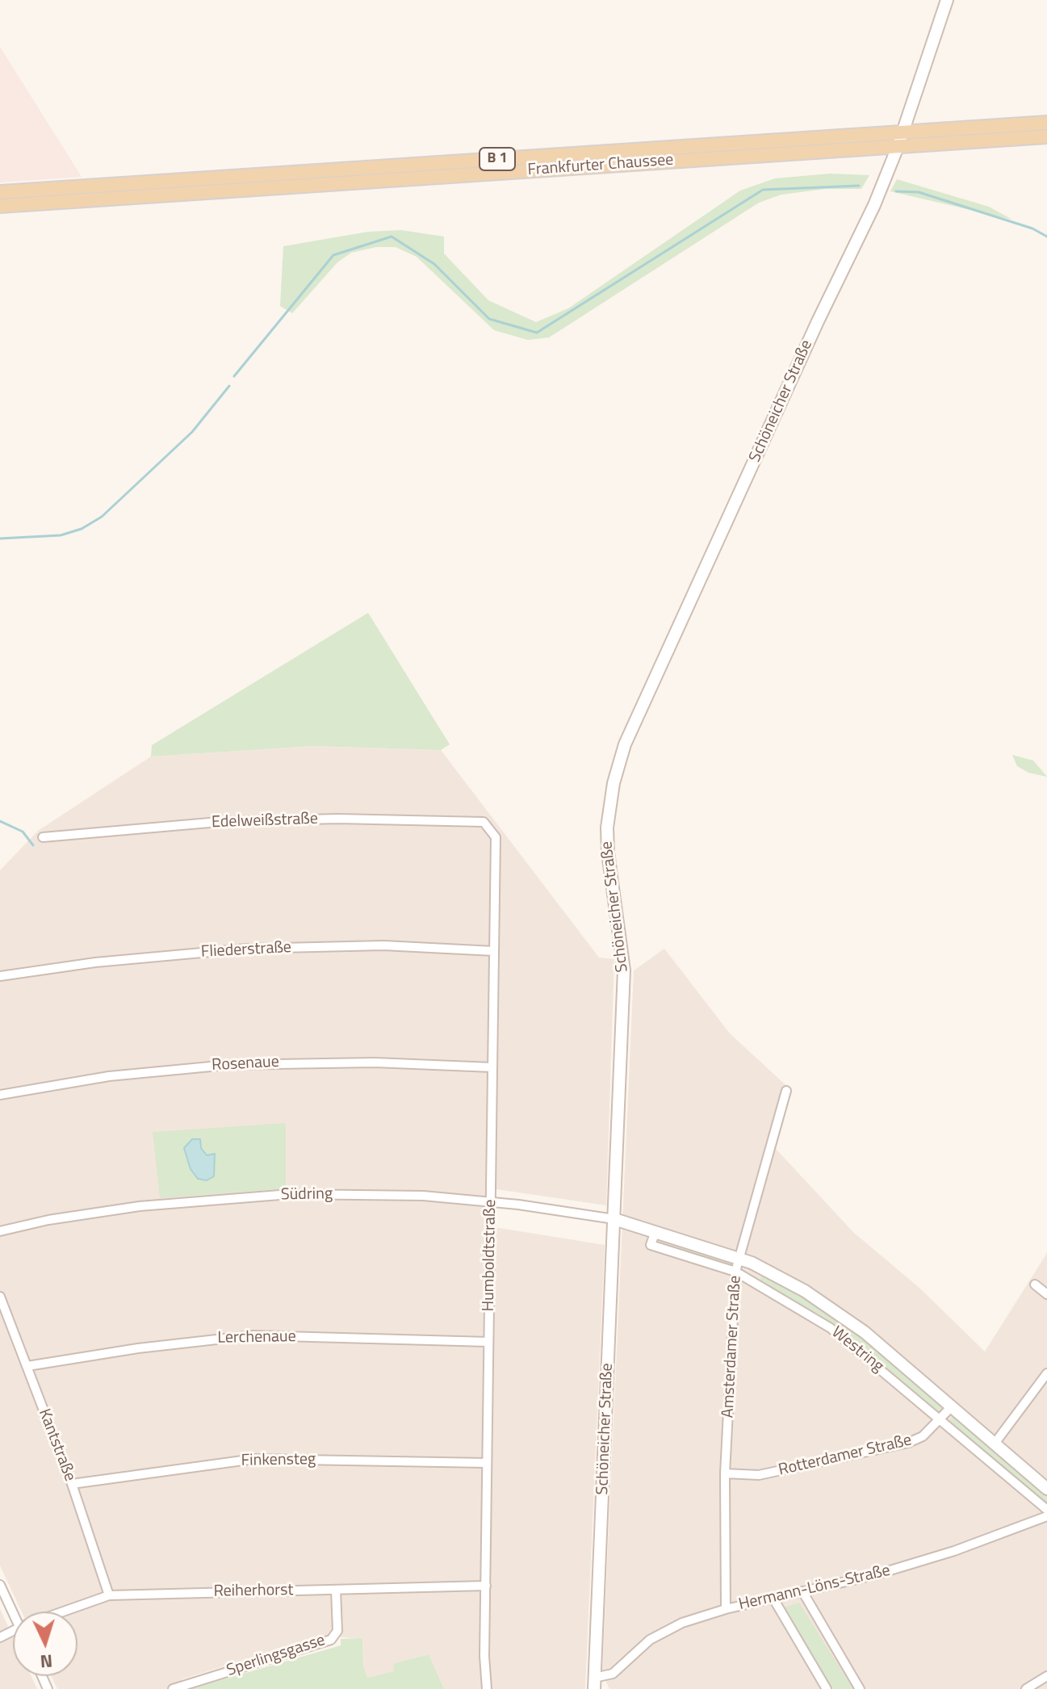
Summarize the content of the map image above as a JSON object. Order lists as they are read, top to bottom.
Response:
{
  "streets": {
    "main road": [
      "B 1",
      "Frankfurter Chaussee",
      "Schöneicher Straße",
      "Westring"
    ],
    "street": [
      "Edelweißstraße",
      "Fliederstraße",
      "Rosenaue",
      "Südring",
      "Humboldtstraße",
      "Lerchenaue",
      "Amsterdamer Straße",
      "Kantstraße",
      "Rotterdamer Straße",
      "Finkensteg",
      "Hermann-Löns-Straße",
      "Reiherhorst",
      "Sperlingsgasse"
    ]
  },
  "crossings": [
    ["Frankfurter Chaussee", "Schöneicher Straße"],
    ["Schöneicher Straße", "Südring"],
    ["Schöneicher Straße", "Westring"],
    ["Schöneicher Straße", "Hermann-Löns-Straße"],
    ["Edelweißstraße", "Humboldtstraße"],
    ["Fliederstraße", "Humboldtstraße"],
    ["Rosenaue", "Humboldtstraße"],
    ["Südring", "Humboldtstraße"],
    ["Südring", "Westring"],
    ["Humboldtstraße", "Lerchenaue"],
    ["Humboldtstraße", "Finkensteg"],
    ["Humboldtstraße", "Reiherhorst"],
    ["Lerchenaue", "Kantstraße"],
    ["Amsterdamer Straße", "Westring"],
    ["Amsterdamer Straße", "Rotterdamer Straße"],
    ["Amsterdamer Straße", "Hermann-Löns-Straße"],
    ["Westring", "Rotterdamer Straße"],
    ["Kantstraße", "Finkensteg"],
    ["Kantstraße", "Reiherhorst"],
    ["Reiherhorst", "Sperlingsgasse"]
  ],
  "north": "bottom"
}
